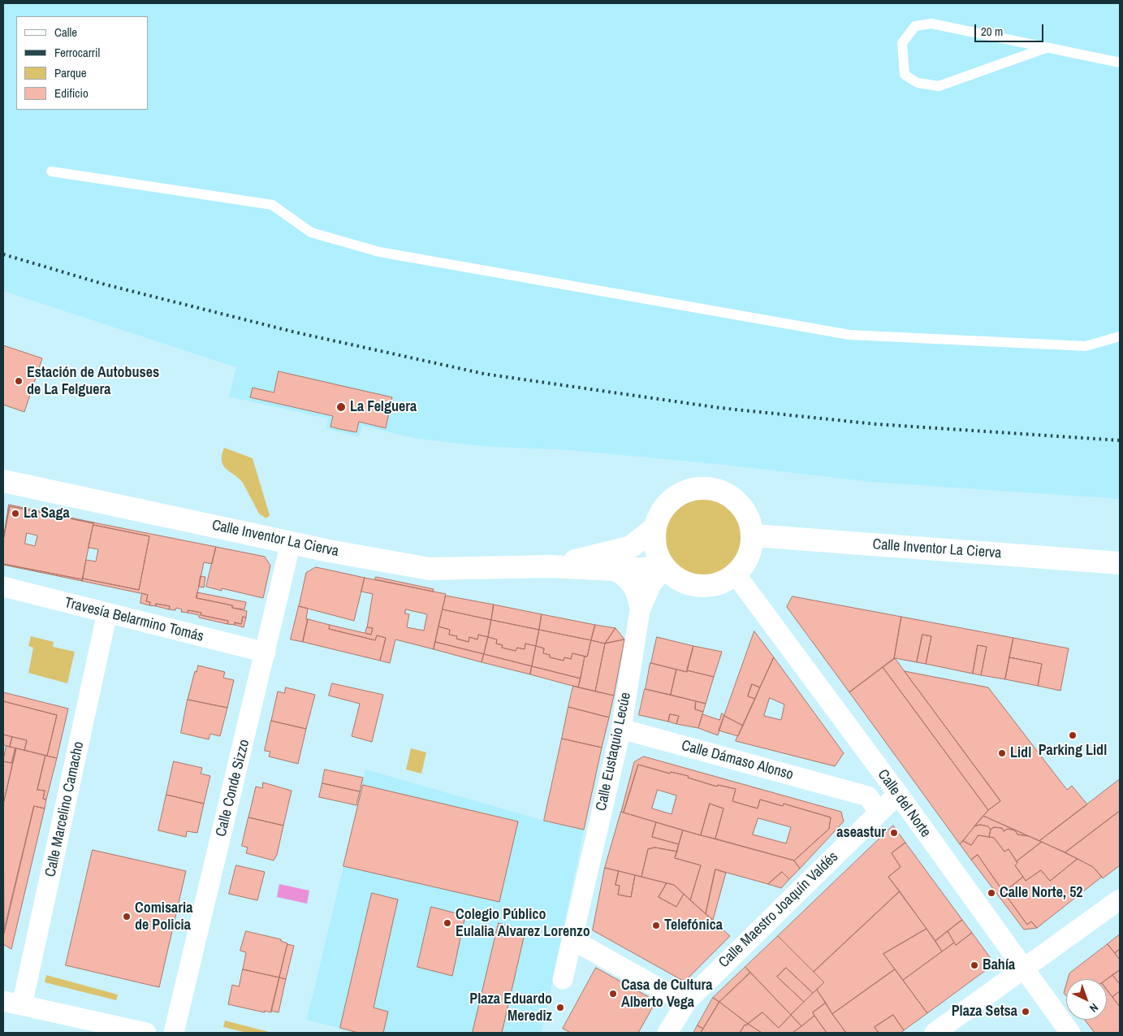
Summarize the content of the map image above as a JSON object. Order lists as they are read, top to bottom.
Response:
{
  "streets": {
    "street": [
      "Calle Inventor La Cierva",
      "Travesía Belarmino Tomás",
      "Calle Eustaquio Lecúe",
      "Calle Dámaso Alonso",
      "Calle Conde Sizzo",
      "Calle del Norte",
      "Calle Marcelino Camacho",
      "Calle Maestro Joaquín Valdés"
    ]
  },
  "crossings": [
    ["Calle Inventor La Cierva", "Calle Eustaquio Lecúe"],
    ["Calle Inventor La Cierva", "Calle Conde Sizzo"],
    ["Calle Inventor La Cierva", "Calle del Norte"],
    ["Travesía Belarmino Tomás", "Calle Conde Sizzo"],
    ["Travesía Belarmino Tomás", "Calle Marcelino Camacho"],
    ["Calle Eustaquio Lecúe", "Calle Dámaso Alonso"],
    ["Calle Eustaquio Lecúe", "Calle del Norte"],
    ["Calle Dámaso Alonso", "Calle Maestro Joaquín Valdés"],
    ["Calle del Norte", "Calle Maestro Joaquín Valdés"]
  ],
  "places": [
    "Estación de Autobuses de La Felguera",
    "La Felguera",
    "La Saga",
    "Parking Lidl",
    "Lidl",
    "aseastur",
    "Calle Norte, 52",
    "Comisaria de Policia",
    "Colegio Público Eulalia Alvarez Lorenzo",
    "Telefónica",
    "Bahía",
    "Casa de Cultura Alberto Vega",
    "Plaza Eduardo Merediz",
    "Plaza Setsa"
  ],
  "legend": [
    "Calle",
    "Ferrocarril",
    "Parque",
    "Edificio"
  ],
  "scale_bar": "20 m",
  "north": "bottom right"
}
